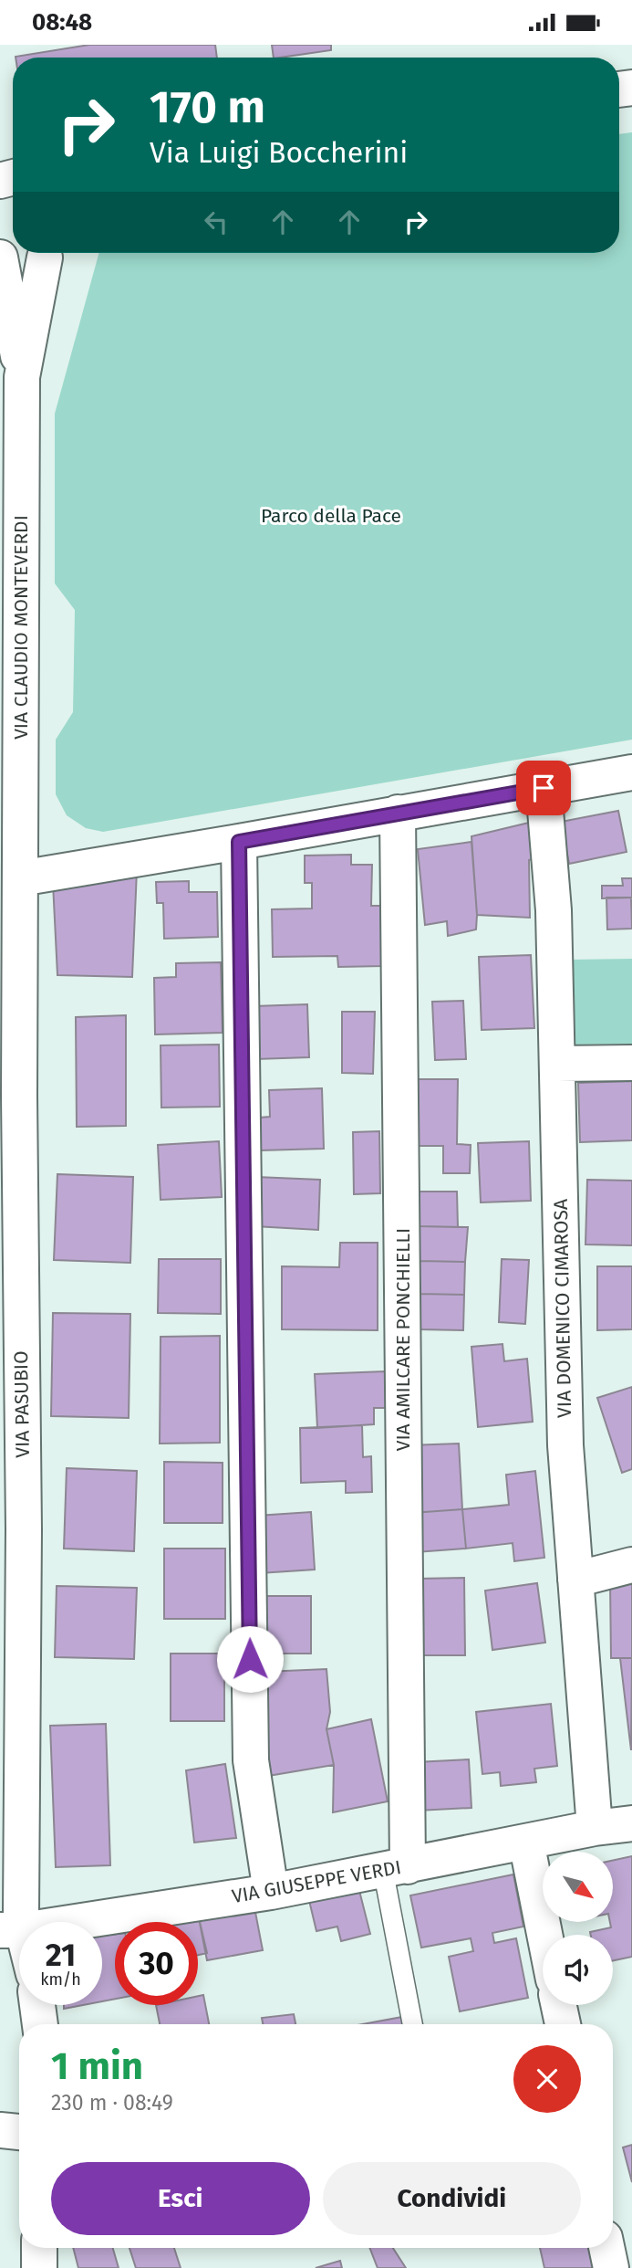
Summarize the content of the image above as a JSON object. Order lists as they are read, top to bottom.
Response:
{
  "streets": {
    "street": [
      "VIA CLAUDIO MONTEVERDI",
      "VIA DOMENICO CIMAROSA",
      "VIA AMILCARE PONCHIELLI",
      "VIA PASUBIO",
      "VIA GIUSEPPE VERDI"
    ]
  },
  "crossings": [
    ["VIA CLAUDIO MONTEVERDI", "VIA PASUBIO"],
    ["VIA DOMENICO CIMAROSA", "VIA GIUSEPPE VERDI"],
    ["VIA AMILCARE PONCHIELLI", "VIA GIUSEPPE VERDI"],
    ["VIA PASUBIO", "VIA GIUSEPPE VERDI"]
  ],
  "parks": ["Parco della Pace"],
  "north": "bottom right",
  "page": {
    "status": "08:48",
    "turn": ["170 m", "Via Luigi Boccherini"],
    "speed": "21 km/h",
    "limit": "30",
    "heading": ["1 min", "230 m · 08:49"],
    "buttons": ["Esci", "Condividi"]
  }
}
